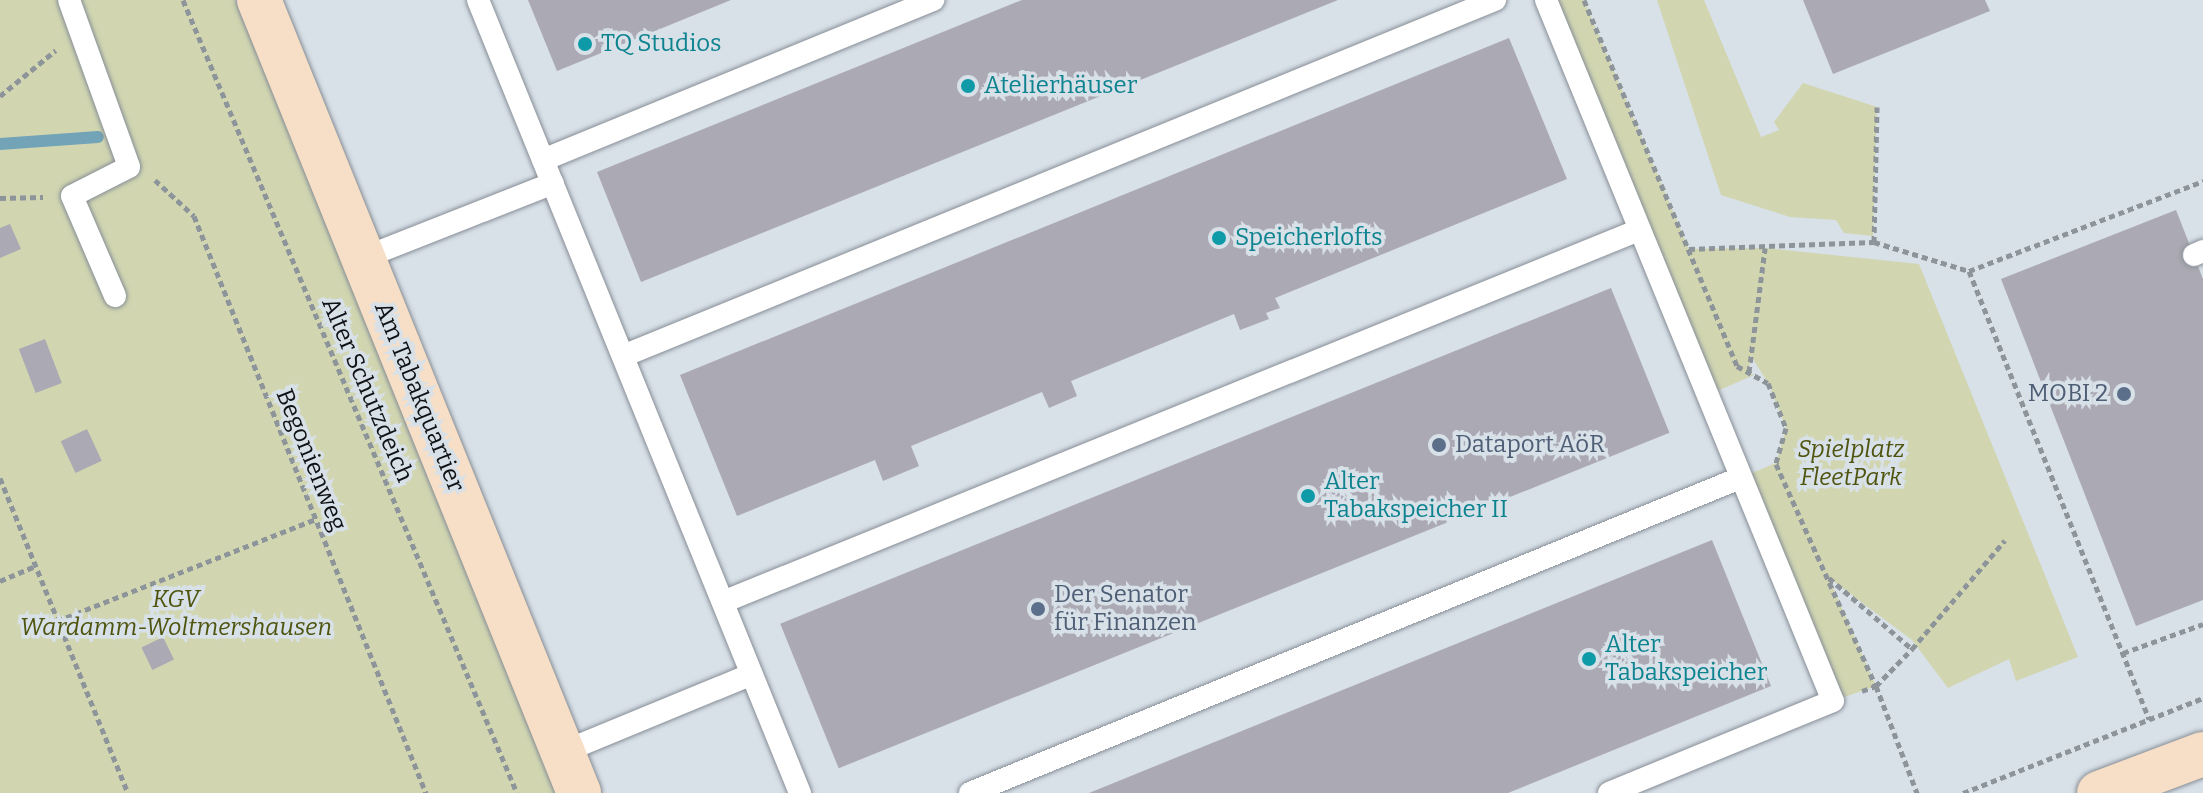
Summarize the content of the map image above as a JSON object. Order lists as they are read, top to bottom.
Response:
{
  "streets": {
    "street": ["Am Tabakquartier"],
    "path": ["Alter Schutzdeich", "Begonienweg"]
  },
  "parks": ["Spielplatz FleetPark", "KGV Wardamm-Woltmershausen"],
  "places": [
    "TQ Studios",
    "Atelierhäuser",
    "Speicherlofts",
    "MOBI 2",
    "Dataport AöR",
    "Alter Tabakspeicher II",
    "Der Senator für Finanzen",
    "Alter Tabakspeicher"
  ]
}
